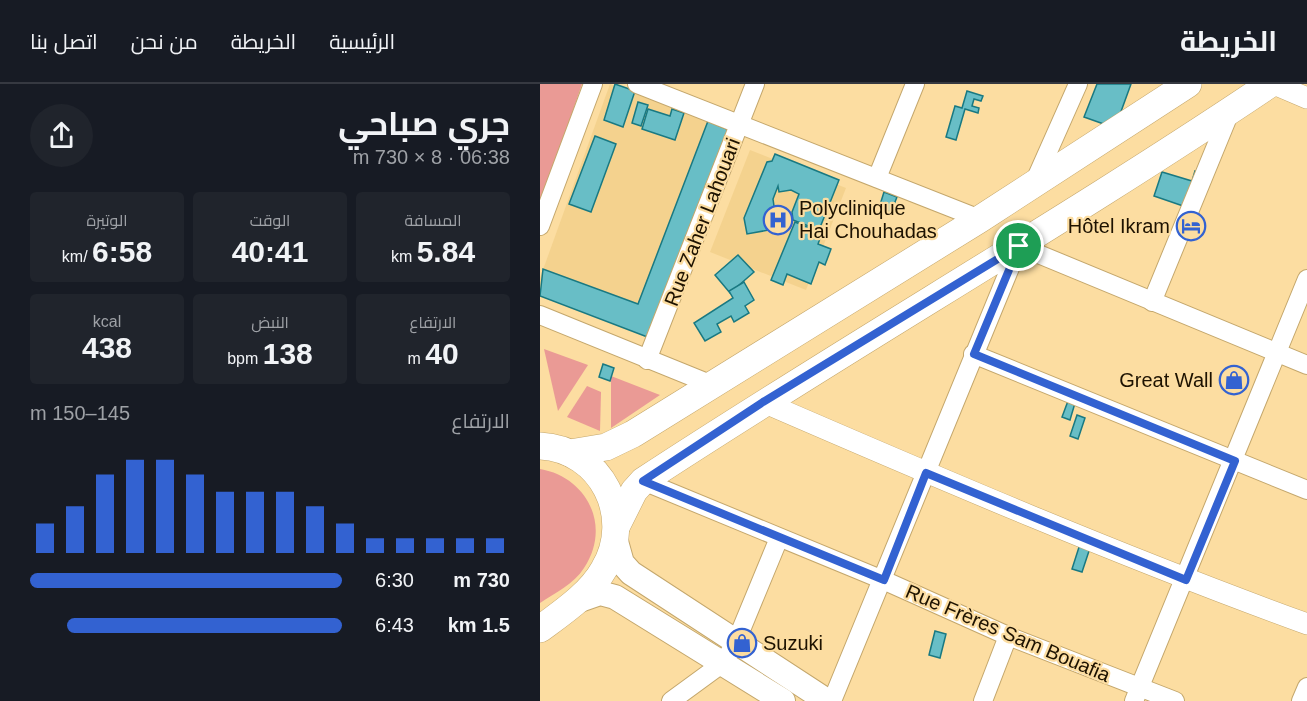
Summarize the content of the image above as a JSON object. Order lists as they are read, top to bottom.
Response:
{
  "streets": {
    "street": ["Rue Zaher Lahouari", "Rue Frères Sam Bouafia"]
  },
  "places": {
    "hospital": ["Polyclinique Hai Chouhadas"],
    "hotel": ["Hôtel Ikram"],
    "shop": ["Great Wall", "Suzuki"]
  },
  "page": {
    "header": "الخريطة",
    "nav": [
      "الرئيسية",
      "الخريطة",
      "من نحن",
      "اتصل بنا"
    ],
    "heading": ["جري صباحي", "06:38 · 8 × 730 m"],
    "stats": [
      ["المسافة", "5.84 km"],
      ["الوقت", "40:41"],
      ["الوتيرة", "6:58 /km"],
      ["الارتفاع", "40 m"],
      ["النبض", "138 bpm"],
      ["kcal", "438"]
    ],
    "chart": ["الارتفاع", "145–150 m"],
    "list": [
      {
        "name": "730 m",
        "note": "6:30"
      },
      {
        "name": "1.5 km",
        "note": "6:43"
      }
    ]
  }
}
